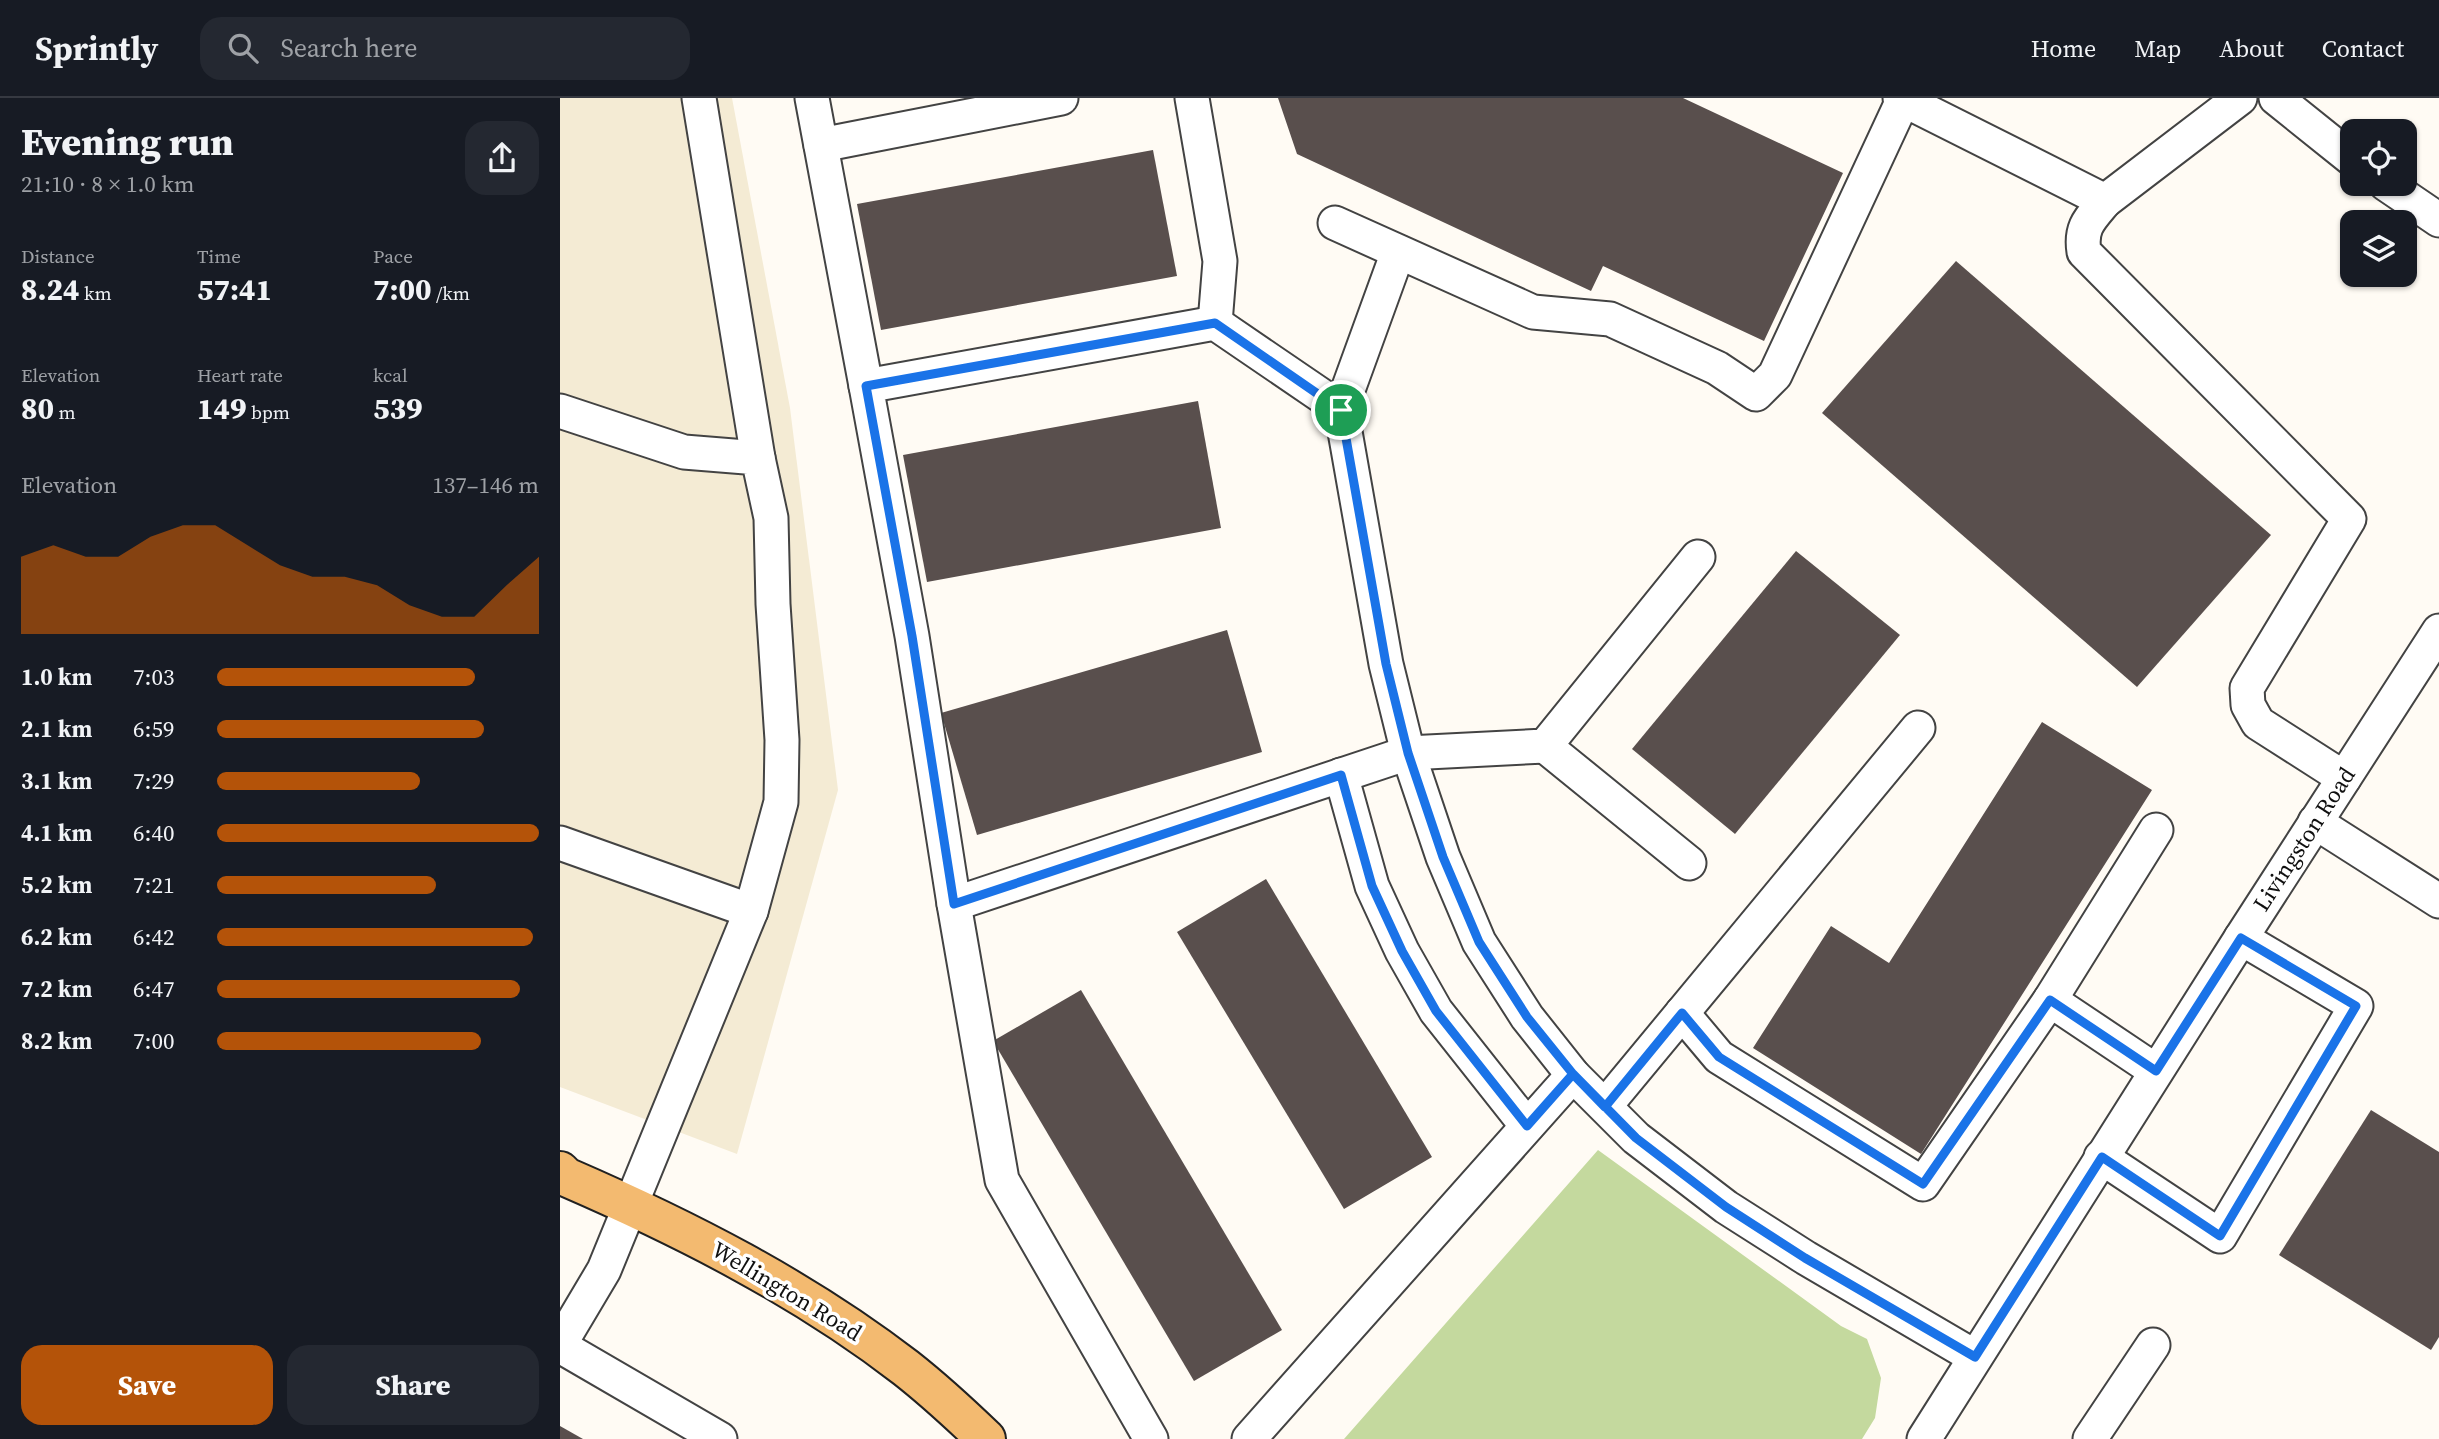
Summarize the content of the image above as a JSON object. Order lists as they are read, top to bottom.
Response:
{
  "streets": {
    "main road": ["Wellington Road"],
    "street": ["Livingston Road"]
  },
  "page": {
    "header": "Sprintly",
    "search": "Search here",
    "nav": [
      "Home",
      "Map",
      "About",
      "Contact"
    ],
    "heading": ["Evening run", "21:10 · 8 × 1.0 km"],
    "stats": [
      ["Distance", "8.24 km"],
      ["Time", "57:41"],
      ["Pace", "7:00 /km"],
      ["Elevation", "80 m"],
      ["Heart rate", "149 bpm"],
      ["kcal", "539"]
    ],
    "chart": ["Elevation", "137–146 m"],
    "list": [
      {
        "name": "1.0 km",
        "note": "7:03"
      },
      {
        "name": "2.1 km",
        "note": "6:59"
      },
      {
        "name": "3.1 km",
        "note": "7:29"
      },
      {
        "name": "4.1 km",
        "note": "6:40"
      },
      {
        "name": "5.2 km",
        "note": "7:21"
      },
      {
        "name": "6.2 km",
        "note": "6:42"
      },
      {
        "name": "7.2 km",
        "note": "6:47"
      },
      {
        "name": "8.2 km",
        "note": "7:00"
      }
    ],
    "buttons": ["Save", "Share"]
  }
}
